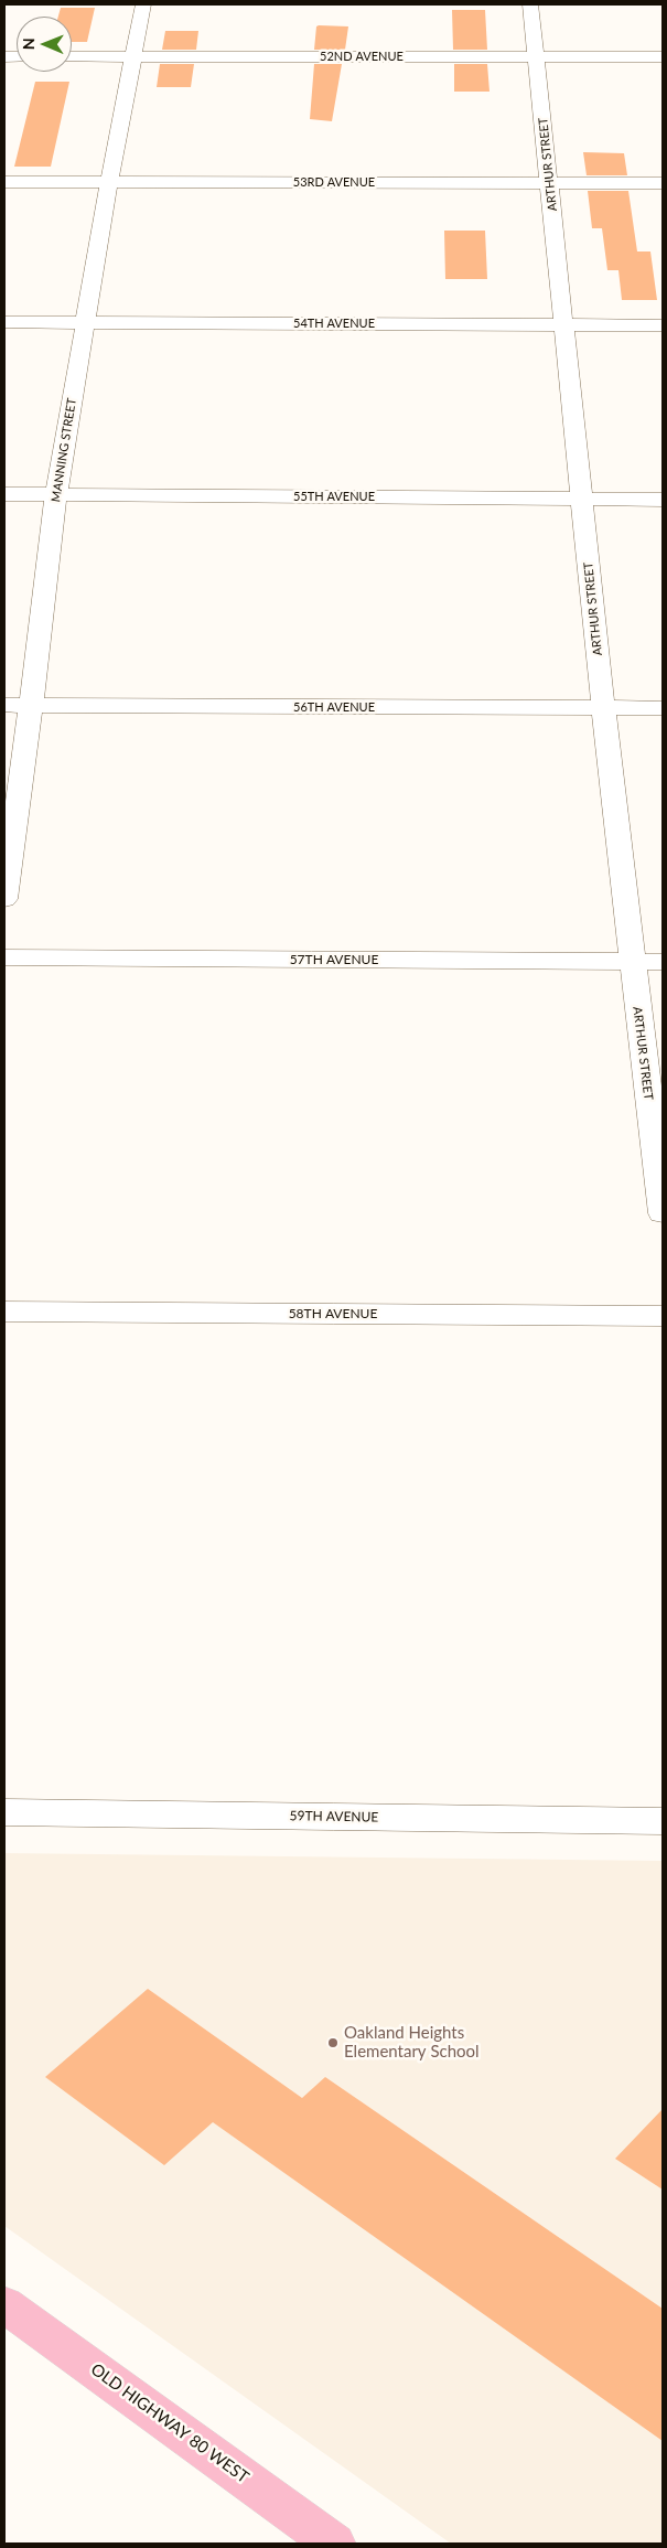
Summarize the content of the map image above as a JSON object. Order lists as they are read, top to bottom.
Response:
{
  "streets": {
    "main road": ["OLD HIGHWAY 80 WEST"],
    "street": [
      "52ND AVENUE",
      "ARTHUR STREET",
      "53RD AVENUE",
      "54TH AVENUE",
      "MANNING STREET",
      "55TH AVENUE",
      "56TH AVENUE",
      "57TH AVENUE",
      "58TH AVENUE",
      "59TH AVENUE"
    ]
  },
  "crossings": [
    ["52ND AVENUE", "ARTHUR STREET"],
    ["52ND AVENUE", "MANNING STREET"],
    ["ARTHUR STREET", "53RD AVENUE"],
    ["ARTHUR STREET", "54TH AVENUE"],
    ["ARTHUR STREET", "55TH AVENUE"],
    ["ARTHUR STREET", "56TH AVENUE"],
    ["ARTHUR STREET", "57TH AVENUE"],
    ["53RD AVENUE", "MANNING STREET"],
    ["54TH AVENUE", "MANNING STREET"],
    ["MANNING STREET", "55TH AVENUE"],
    ["MANNING STREET", "56TH AVENUE"]
  ],
  "places": ["Oakland Heights Elementary School"],
  "north": "left"
}
